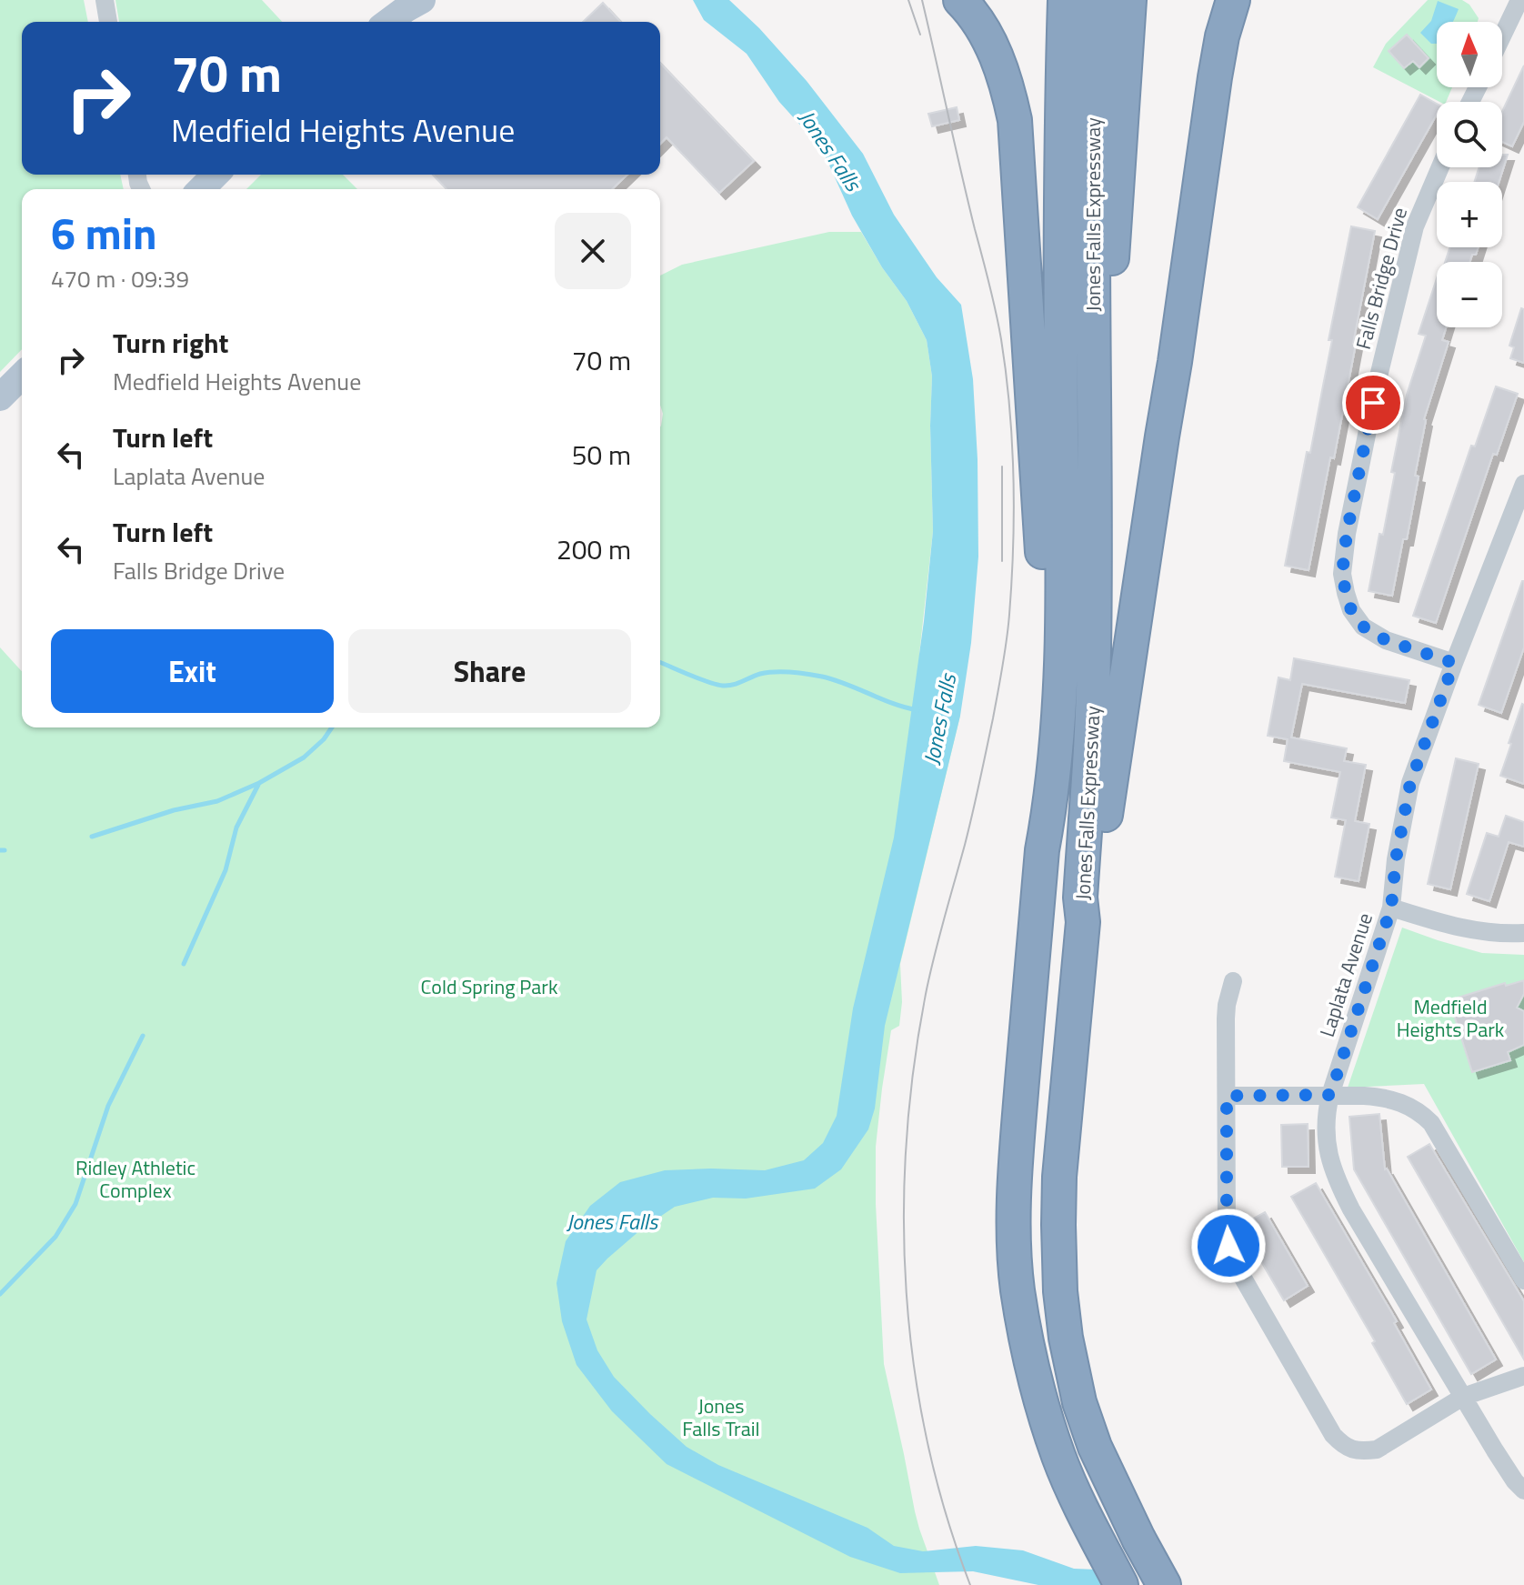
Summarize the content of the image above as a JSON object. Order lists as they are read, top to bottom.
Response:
{
  "streets": {
    "highway": ["Jones Falls Expressway"],
    "street": ["Falls Bridge Drive", "Laplata Avenue"]
  },
  "crossings": [
    ["Falls Bridge Drive", "Laplata Avenue"]
  ],
  "water": ["Jones Falls"],
  "parks": [
    "Cold Spring Park",
    "Medfield Heights Park",
    "Ridley Athletic Complex",
    "Jones Falls Trail"
  ],
  "north": "top",
  "page": {
    "map_buttons": ["+", "−"],
    "turn": ["70 m", "Medfield Heights Avenue"],
    "heading": ["6 min", "470 m · 09:39"],
    "list": [
      {
        "name": "Turn right",
        "note": "Medfield Heights Avenue",
        "value": "70 m"
      },
      {
        "name": "Turn left",
        "note": "Laplata Avenue",
        "value": "50 m"
      },
      {
        "name": "Turn left",
        "note": "Falls Bridge Drive",
        "value": "200 m"
      }
    ],
    "buttons": ["Exit", "Share"]
  }
}
